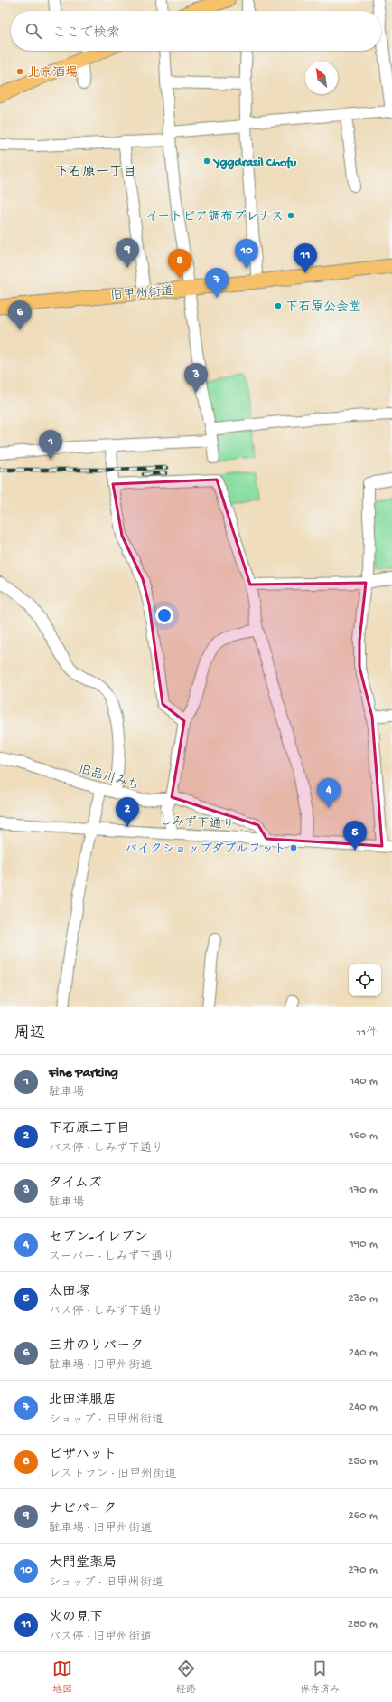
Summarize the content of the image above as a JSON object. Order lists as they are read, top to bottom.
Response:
{
  "streets": {
    "main road": ["旧甲州街道"],
    "street": ["旧品川みち", "しみず下通り"]
  },
  "crossings": [
    ["旧品川みち", "しみず下通り"]
  ],
  "districts": ["下石原一丁目"],
  "places": [
    "北京酒場",
    "Yggdrasil Chofu",
    "イートピア調布プレナス",
    "下石原公会堂",
    "バイクショップダブルフット"
  ],
  "north": "top left",
  "page": {
    "search": "ここで検索",
    "pins": [
      "9",
      "10",
      "11",
      "8",
      "7",
      "6",
      "3",
      "1",
      "4",
      "2",
      "5"
    ],
    "heading": ["周辺", "11件"],
    "list": [
      {
        "mark": "1",
        "name": "Fine Parking",
        "note": "駐車場",
        "value": "140 m"
      },
      {
        "mark": "2",
        "name": "下石原二丁目",
        "note": "バス停 · しみず下通り",
        "value": "160 m"
      },
      {
        "mark": "3",
        "name": "タイムズ",
        "note": "駐車場",
        "value": "170 m"
      },
      {
        "mark": "4",
        "name": "セブン-イレブン",
        "note": "スーパー · しみず下通り",
        "value": "190 m"
      },
      {
        "mark": "5",
        "name": "太田塚",
        "note": "バス停 · しみず下通り",
        "value": "230 m"
      },
      {
        "mark": "6",
        "name": "三井のリパーク",
        "note": "駐車場 · 旧甲州街道",
        "value": "240 m"
      },
      {
        "mark": "7",
        "name": "北田洋服店",
        "note": "ショップ · 旧甲州街道",
        "value": "240 m"
      },
      {
        "mark": "8",
        "name": "ピザハット",
        "note": "レストラン · 旧甲州街道",
        "value": "250 m"
      },
      {
        "mark": "9",
        "name": "ナビパーク",
        "note": "駐車場 · 旧甲州街道",
        "value": "260 m"
      },
      {
        "mark": "10",
        "name": "大門堂薬局",
        "note": "ショップ · 旧甲州街道",
        "value": "270 m"
      },
      {
        "mark": "11",
        "name": "火の見下",
        "note": "バス停 · 旧甲州街道",
        "value": "280 m"
      }
    ],
    "nav": ["地図", "経路", "保存済み"]
  }
}
